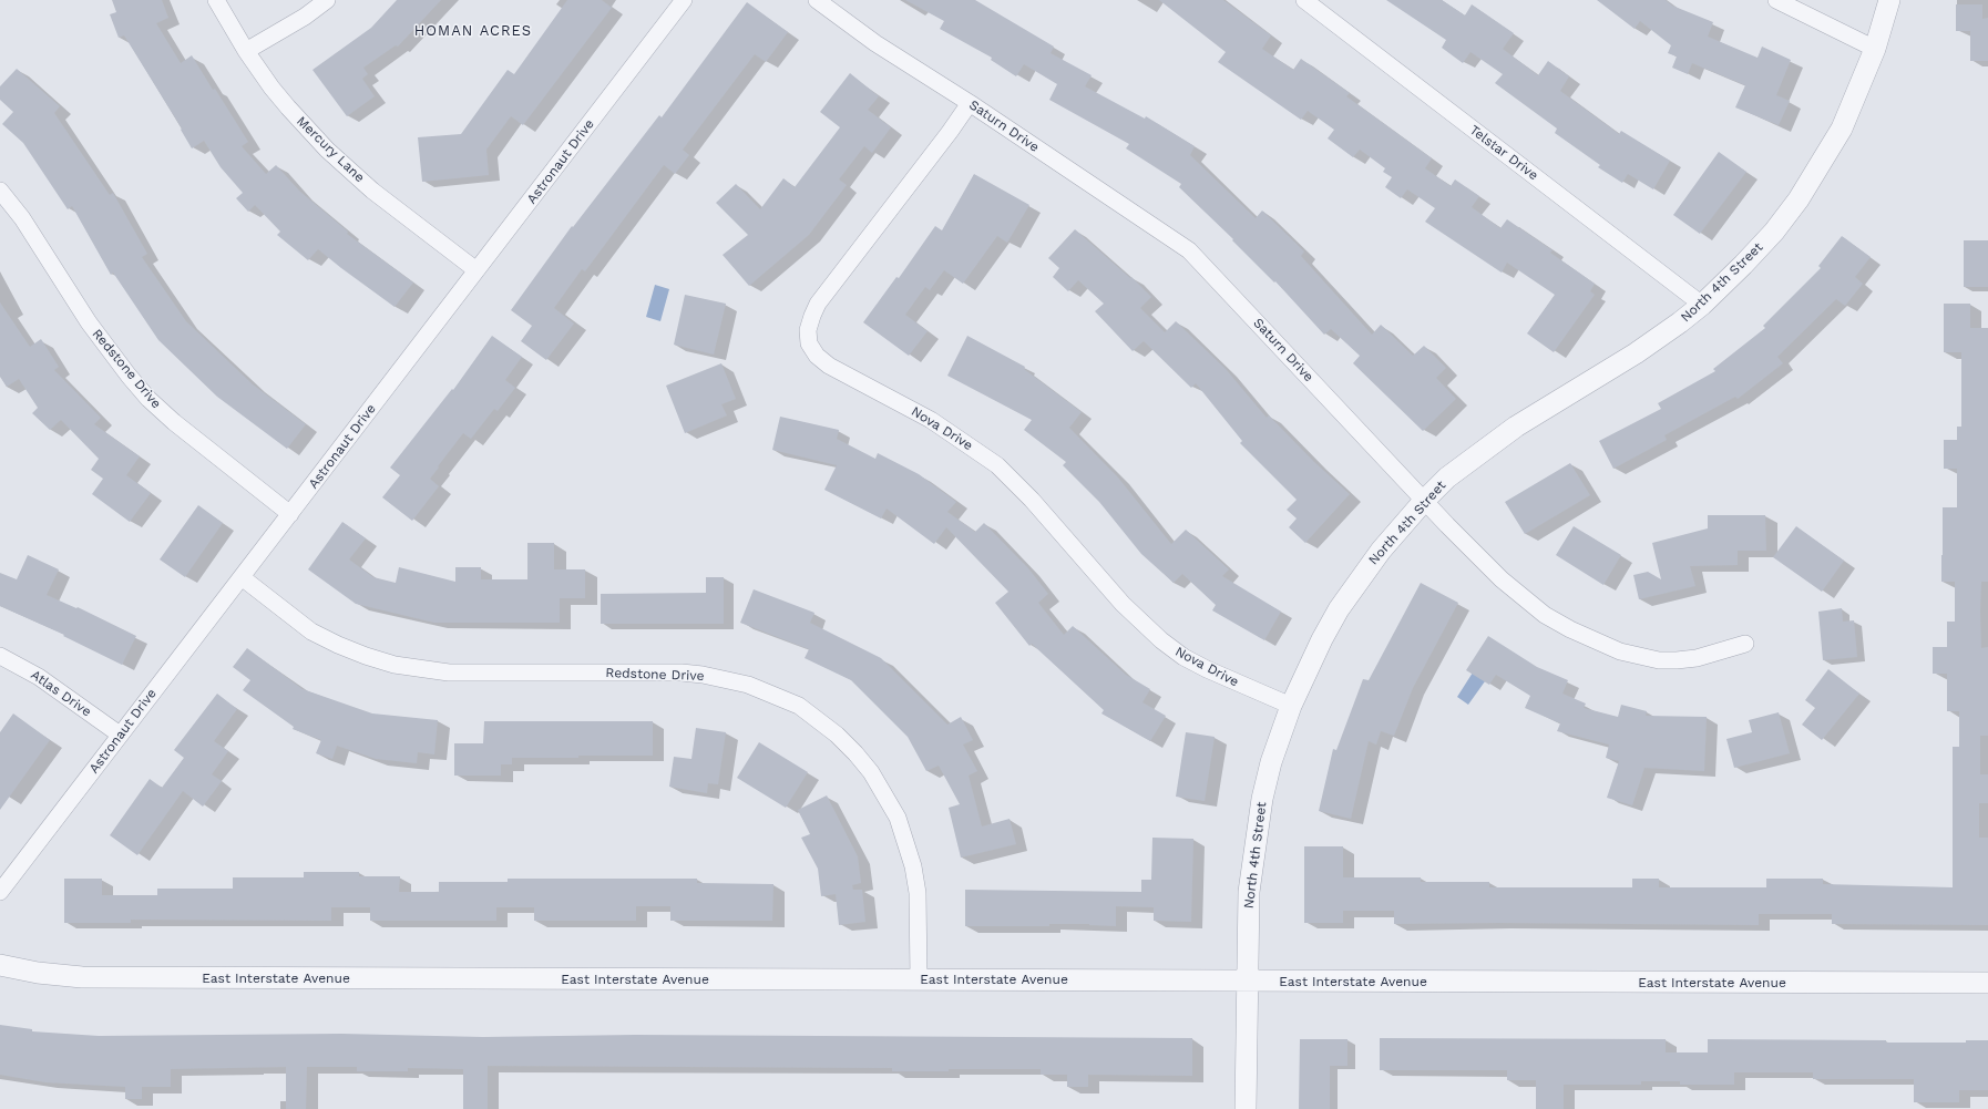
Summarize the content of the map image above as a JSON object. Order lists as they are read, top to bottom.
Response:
{
  "streets": {
    "street": [
      "Saturn Drive",
      "Mercury Lane",
      "Telstar Drive",
      "Astronaut Drive",
      "North 4th Street",
      "Redstone Drive",
      "Nova Drive",
      "Atlas Drive",
      "East Interstate Avenue"
    ]
  },
  "crossings": [
    ["Saturn Drive", "North 4th Street"],
    ["Saturn Drive", "Nova Drive"],
    ["Mercury Lane", "Astronaut Drive"],
    ["Telstar Drive", "North 4th Street"],
    ["Astronaut Drive", "Redstone Drive"],
    ["Astronaut Drive", "Atlas Drive"],
    ["North 4th Street", "Nova Drive"],
    ["North 4th Street", "East Interstate Avenue"],
    ["Redstone Drive", "East Interstate Avenue"]
  ],
  "districts": ["HOMAN ACRES"]
}
